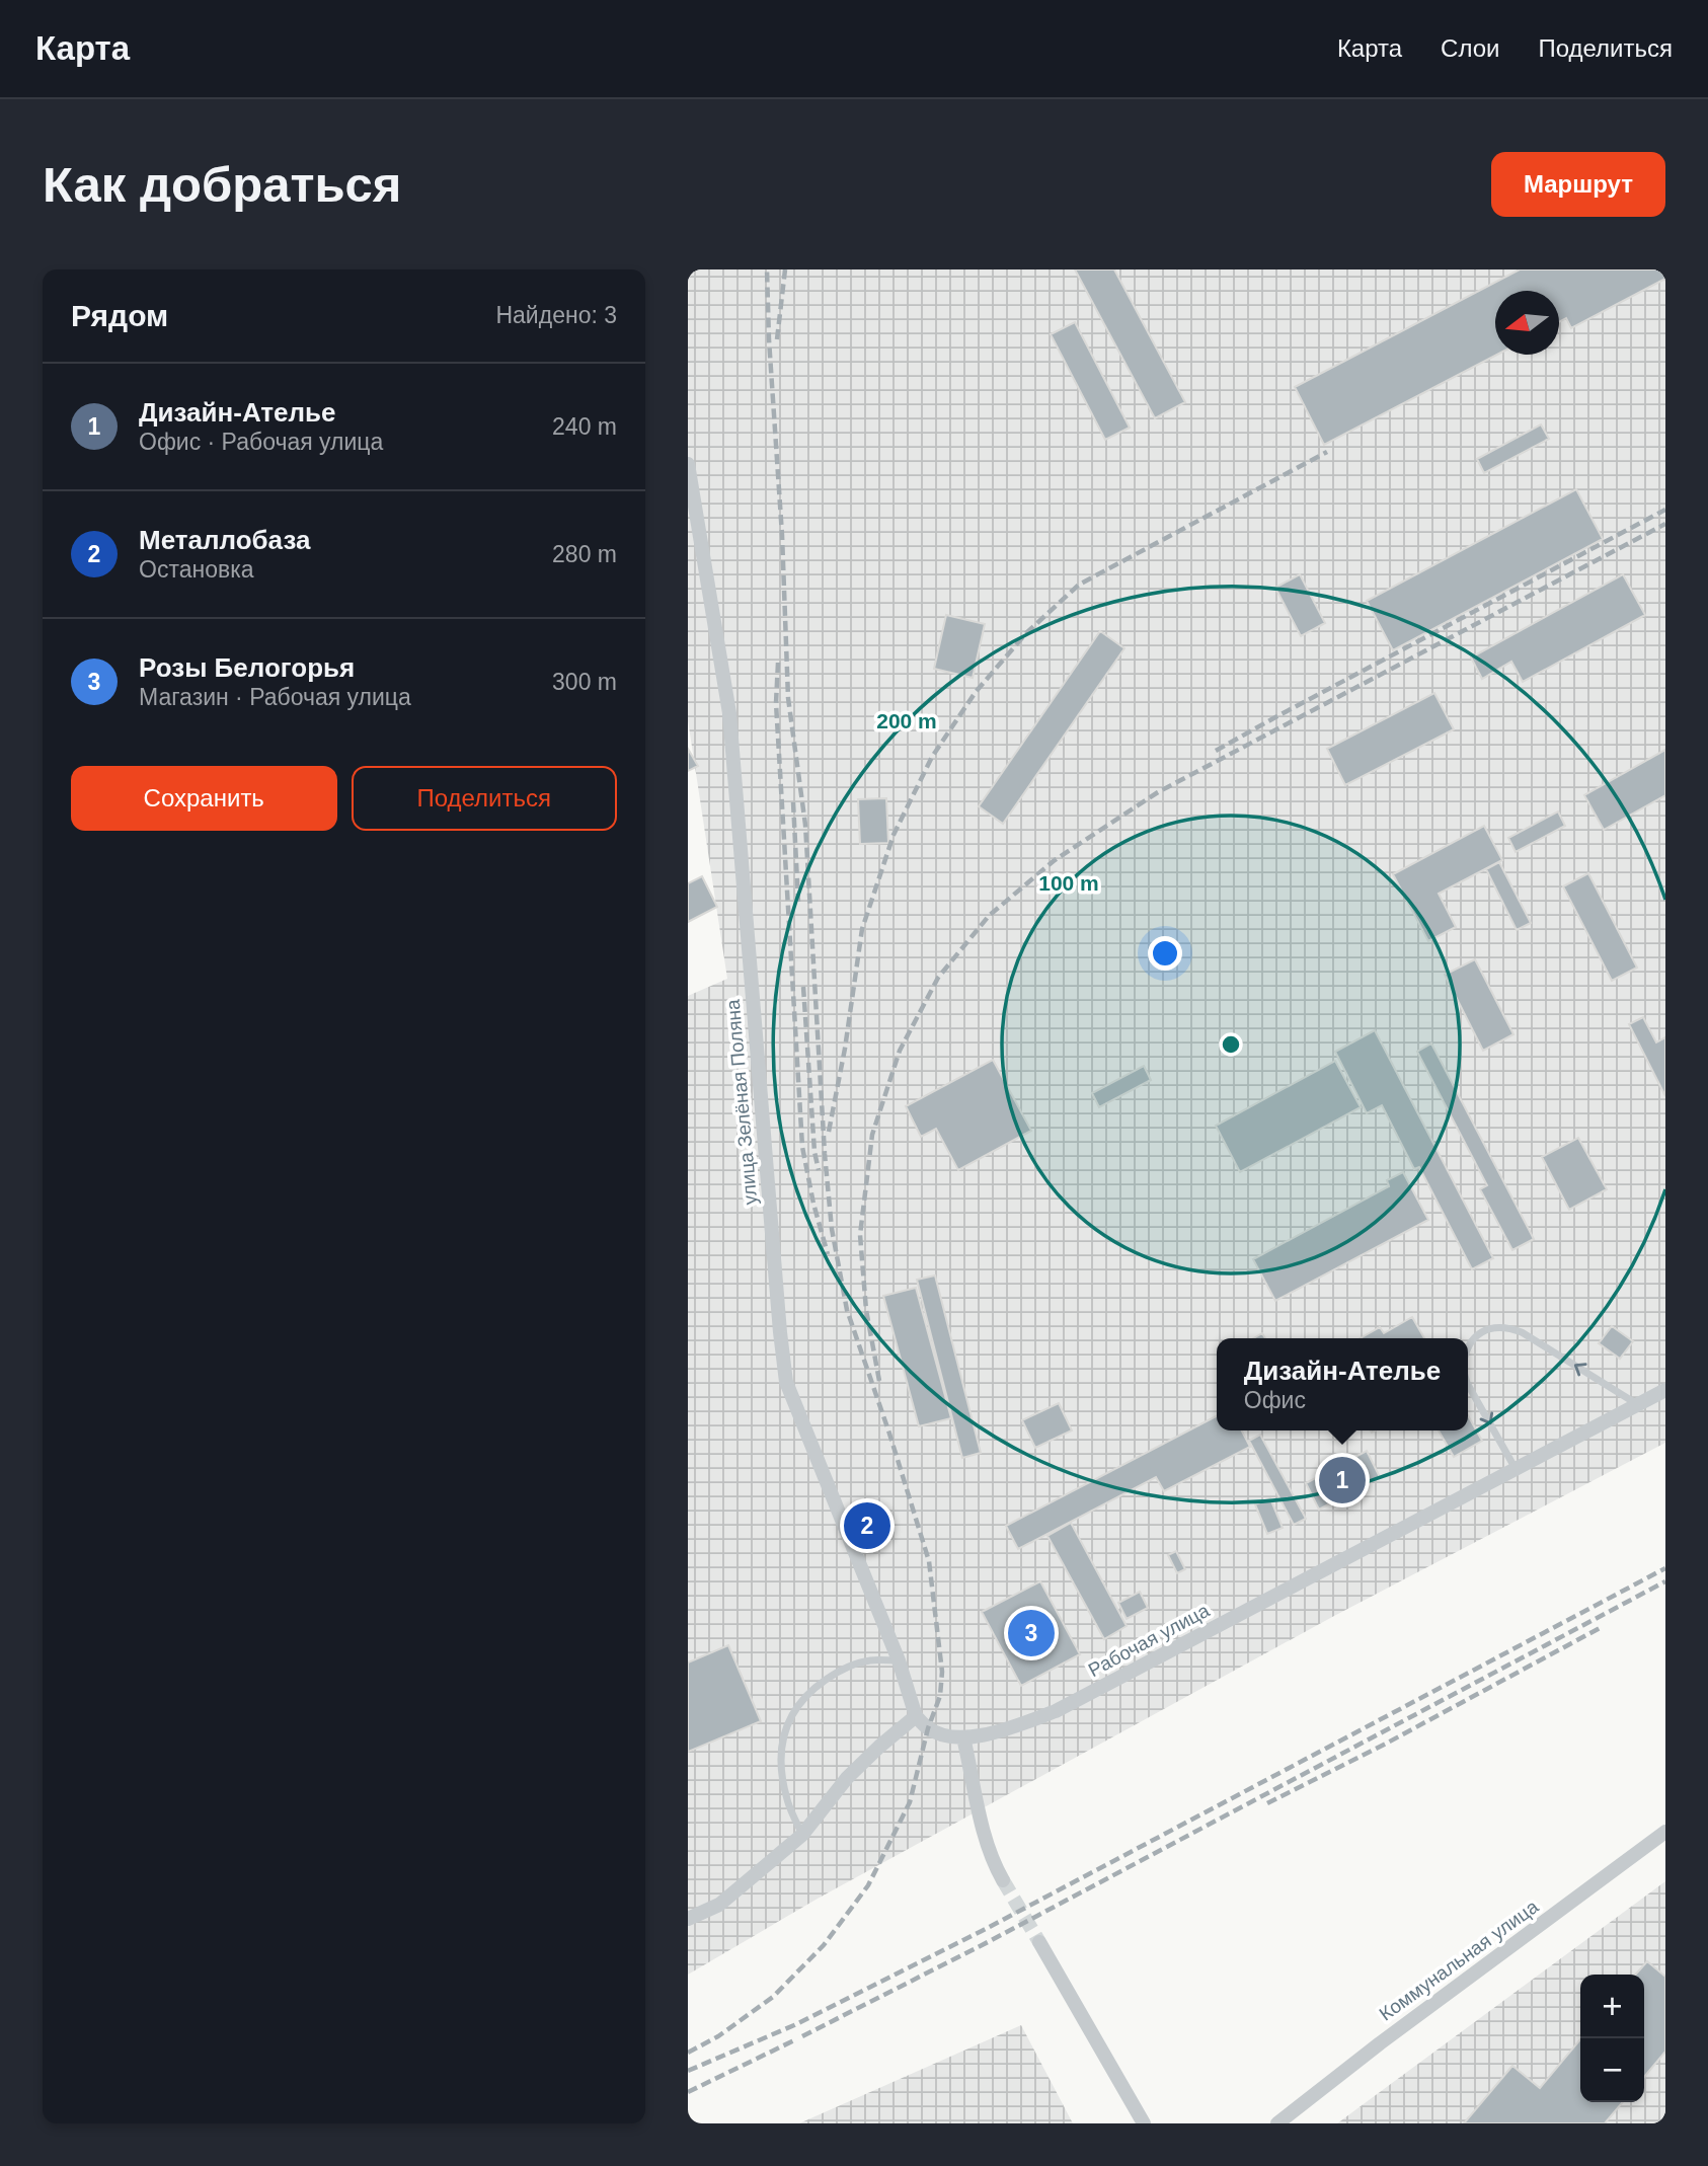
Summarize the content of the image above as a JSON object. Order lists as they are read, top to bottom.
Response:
{
  "streets": {
    "street": ["улица Зелёная Поляна", "Рабочая улица", "Коммунальная улица"]
  },
  "crossings": [
    ["улица Зелёная Поляна", "Рабочая улица"]
  ],
  "north": "left",
  "page": {
    "header": "Карта",
    "nav": ["Карта", "Слои", "Поделиться"],
    "buttons": [
      "Маршрут",
      ["Сохранить", "Поделиться"]
    ],
    "title": "Как добраться",
    "heading": ["Рядом", "Найдено: 3"],
    "list": [
      {
        "mark": "1",
        "name": "Дизайн-Ателье",
        "note": "Офис · Рабочая улица",
        "value": "240 m"
      },
      {
        "mark": "2",
        "name": "Металлобаза",
        "note": "Остановка",
        "value": "280 m"
      },
      {
        "mark": "3",
        "name": "Розы Белогорья",
        "note": "Магазин · Рабочая улица",
        "value": "300 m"
      }
    ],
    "popup": ["Дизайн-Ателье", "Офис"],
    "pins": ["1", "2", "3"],
    "map_buttons": ["+", "−"]
  },
  "rings": ["200 m", "100 m"]
}
